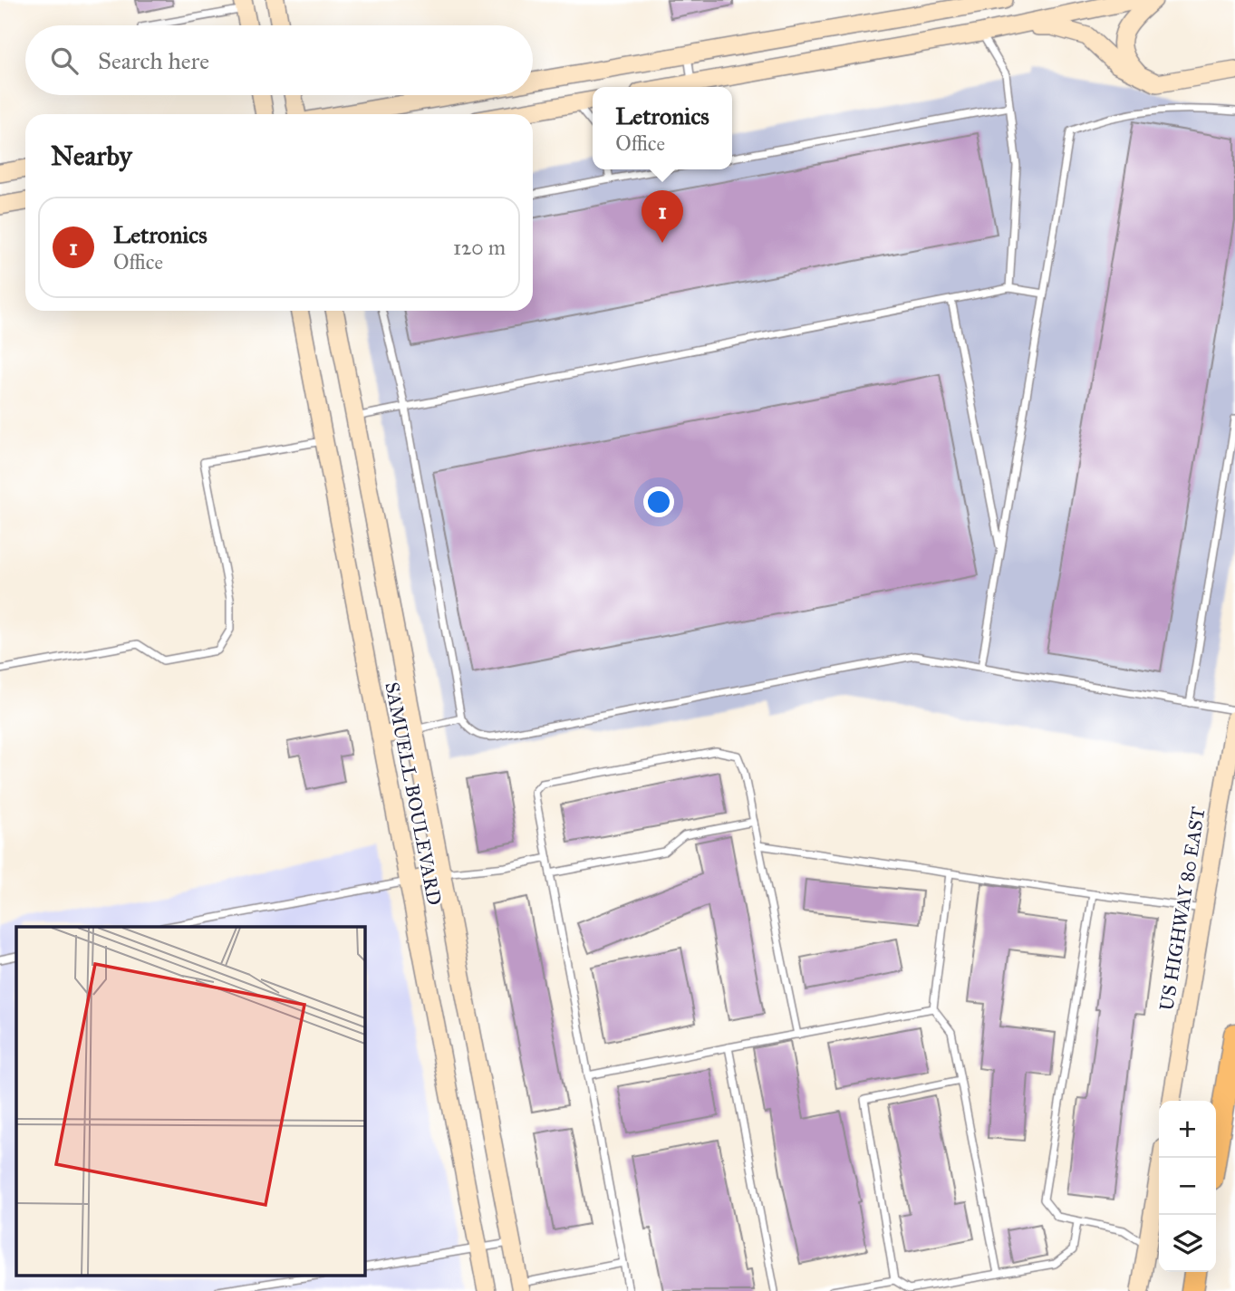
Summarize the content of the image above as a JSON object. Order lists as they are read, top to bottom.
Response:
{
  "streets": {
    "main road": ["SAMUELL BOULEVARD", "US HIGHWAY 80 EAST"]
  },
  "page": {
    "search": "Search here",
    "popup": ["Letronics", "Office"],
    "heading": "Nearby",
    "pins": "1",
    "list": [
      {
        "mark": "1",
        "name": "Letronics",
        "note": "Office",
        "value": "120 m"
      }
    ],
    "map_buttons": ["+", "−"]
  }
}
